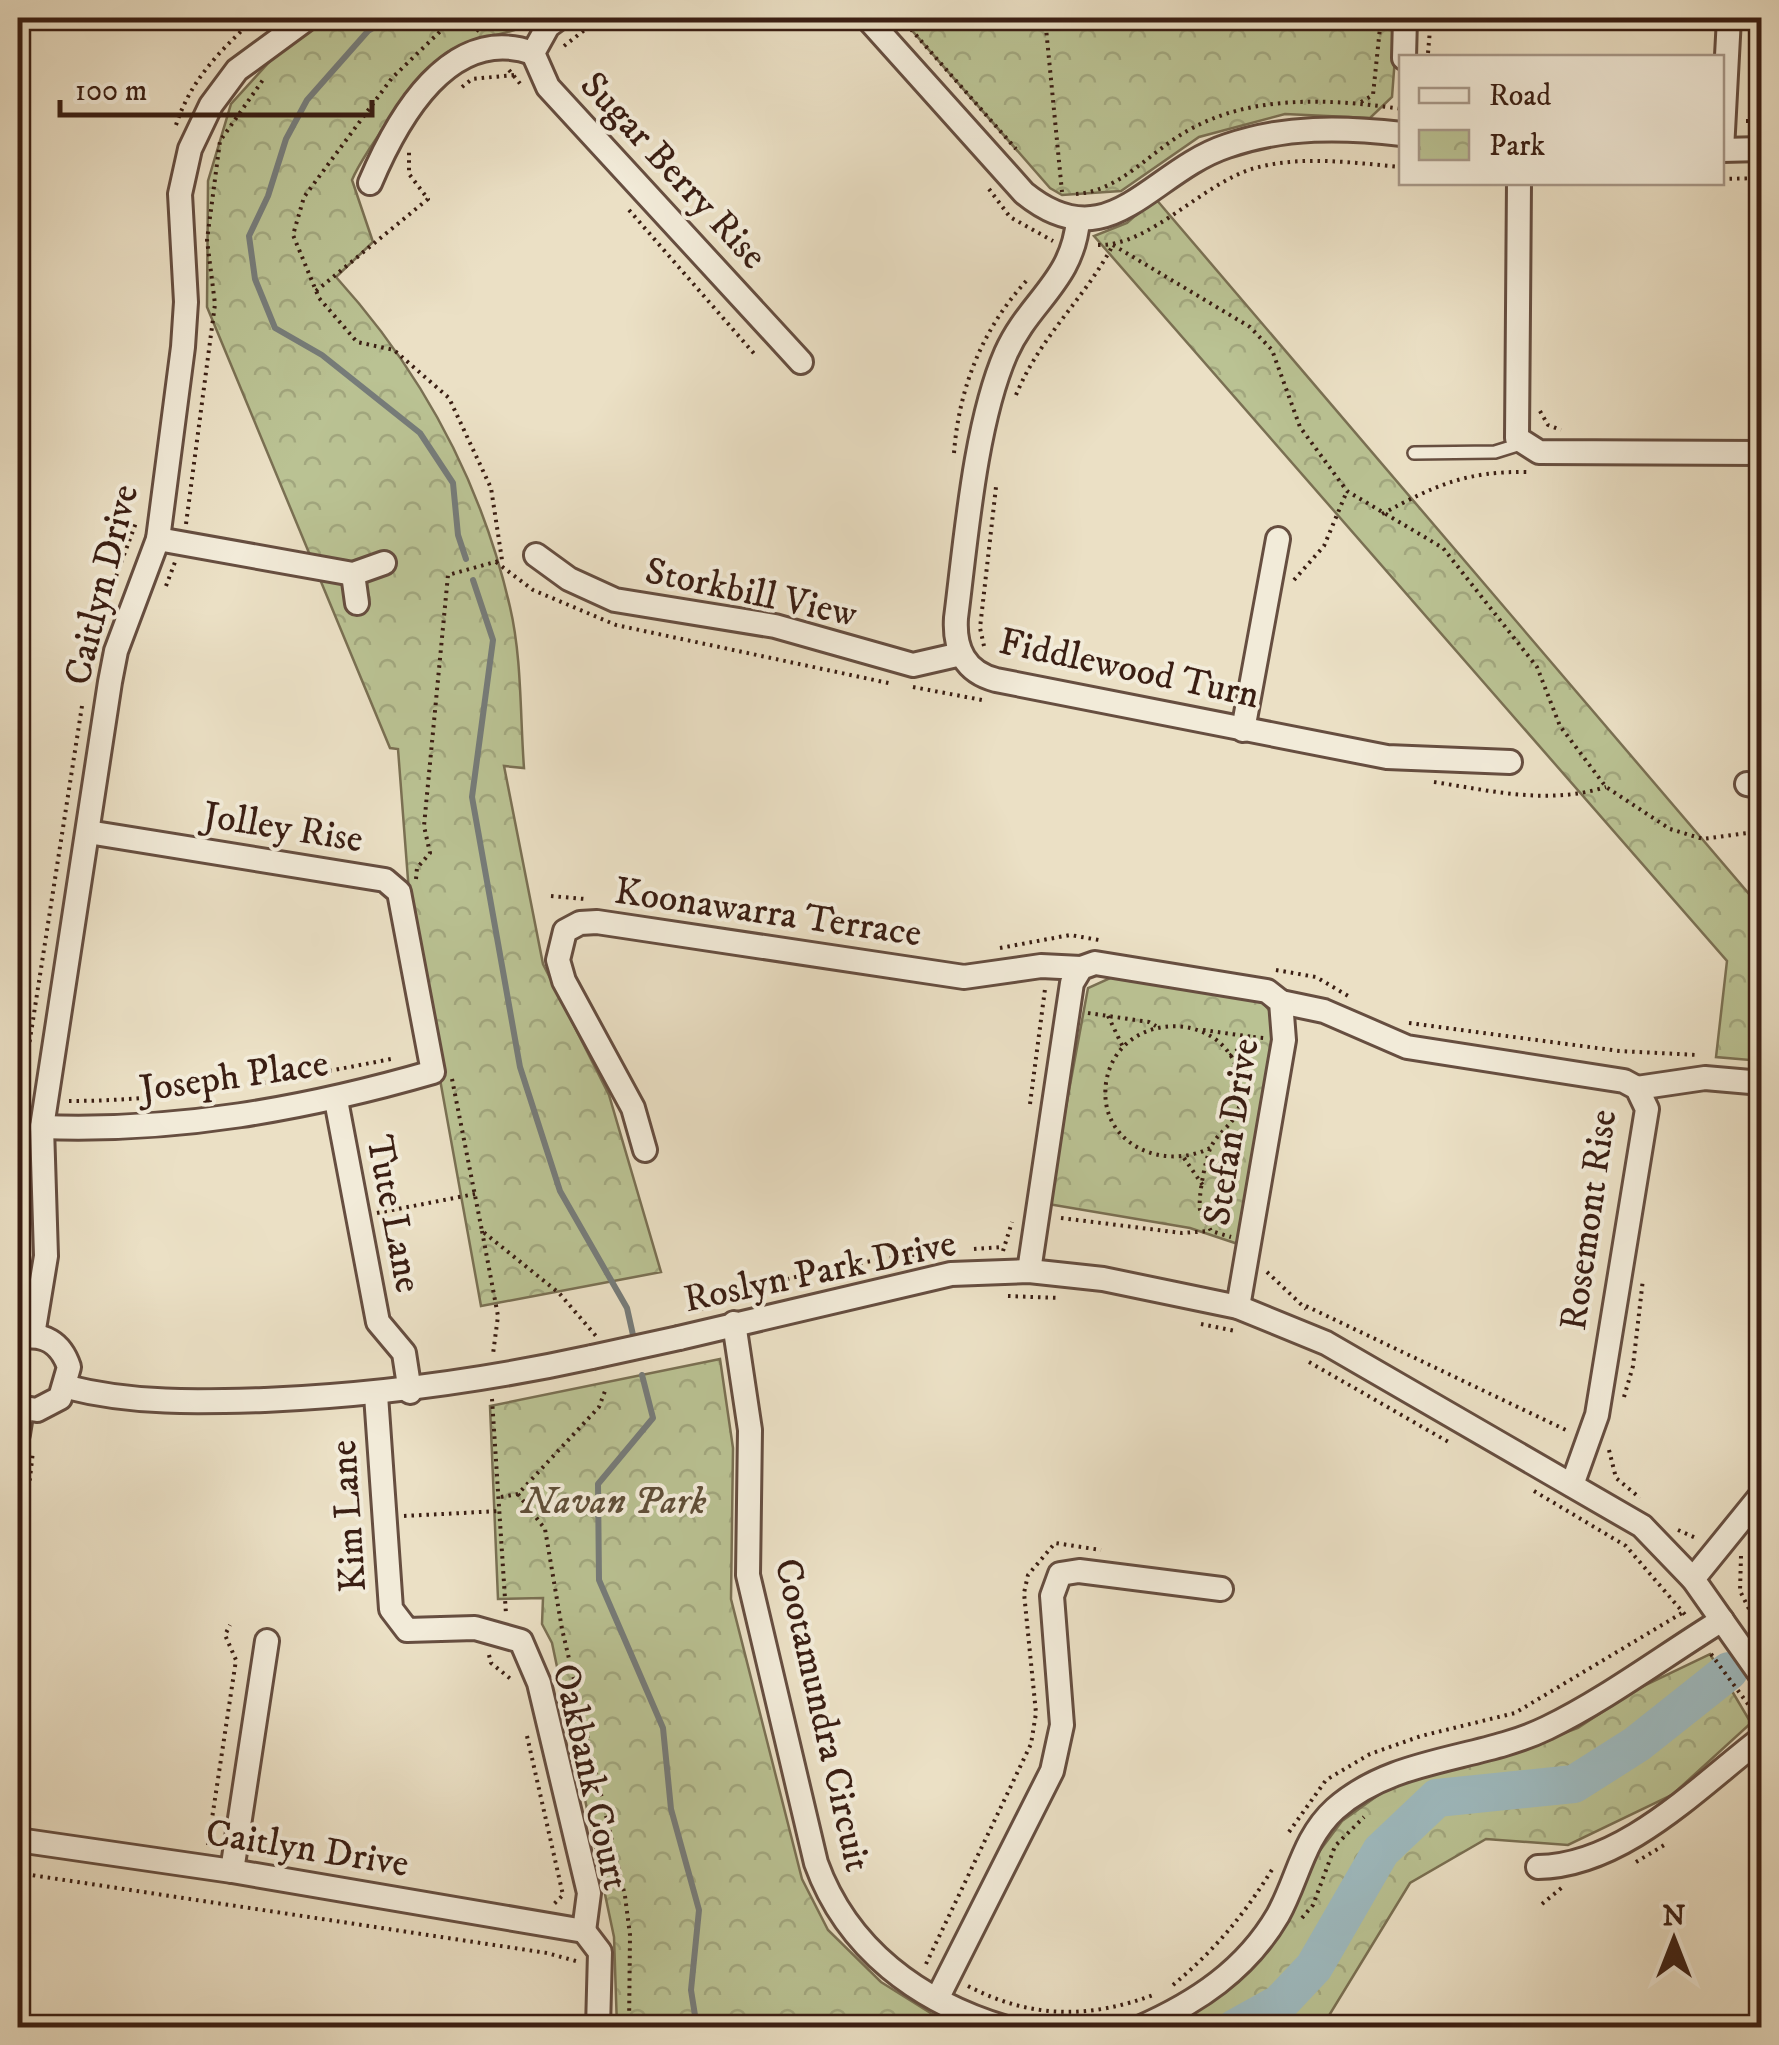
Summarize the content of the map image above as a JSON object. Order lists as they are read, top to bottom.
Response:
{
  "streets": {
    "street": [
      "Sugar Berry Rise",
      "Caitlyn Drive",
      "Storkbill View",
      "Fiddlewood Turn",
      "Jolley Rise",
      "Koonawarra Terrace",
      "Joseph Place",
      "Stefan Drive",
      "Tute Lane",
      "Rosemont Rise",
      "Roslyn Park Drive",
      "Kim Lane",
      "Cootamundra Circuit",
      "Oakbank Court"
    ]
  },
  "crossings": [
    ["Caitlyn Drive", "Jolley Rise"],
    ["Caitlyn Drive", "Joseph Place"],
    ["Caitlyn Drive", "Oakbank Court"],
    ["Storkbill View", "Fiddlewood Turn"],
    ["Jolley Rise", "Joseph Place"],
    ["Koonawarra Terrace", "Stefan Drive"],
    ["Joseph Place", "Tute Lane"],
    ["Stefan Drive", "Rosemont Rise"],
    ["Stefan Drive", "Roslyn Park Drive"],
    ["Tute Lane", "Roslyn Park Drive"],
    ["Rosemont Rise", "Roslyn Park Drive"],
    ["Roslyn Park Drive", "Kim Lane"],
    ["Roslyn Park Drive", "Cootamundra Circuit"],
    ["Kim Lane", "Oakbank Court"]
  ],
  "parks": ["Navan Park"],
  "legend": ["Road", "Park"],
  "scale_bar": "100 m",
  "north": "top"
}
